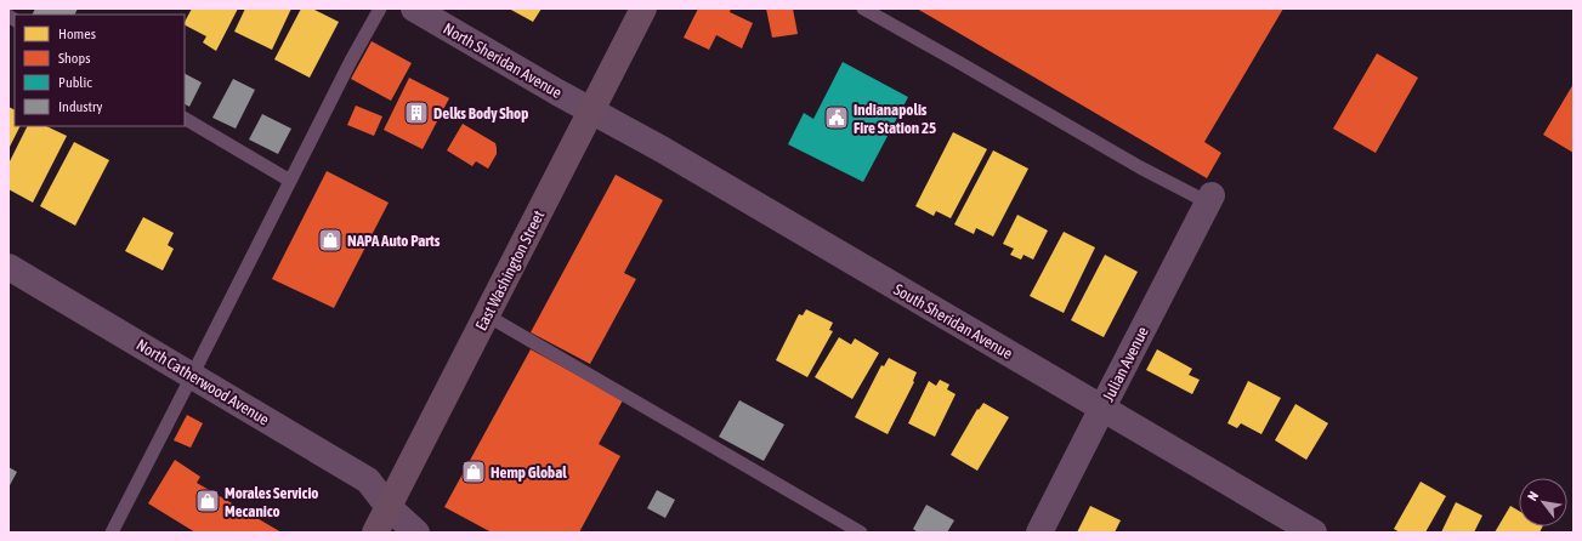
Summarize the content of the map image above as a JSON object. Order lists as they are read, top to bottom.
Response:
{
  "streets": {
    "main road": ["East Washington Street"],
    "street": [
      "North Sheridan Avenue",
      "South Sheridan Avenue",
      "Julian Avenue",
      "North Catherwood Avenue"
    ]
  },
  "crossings": [
    ["North Sheridan Avenue", "East Washington Street"],
    ["North Sheridan Avenue", "South Sheridan Avenue"],
    ["East Washington Street", "South Sheridan Avenue"],
    ["East Washington Street", "North Catherwood Avenue"],
    ["South Sheridan Avenue", "Julian Avenue"]
  ],
  "places": {
    "building": ["Delks Body Shop"],
    "public building": ["Indianapolis Fire Station 25"],
    "shop": ["NAPA Auto Parts", "Hemp Global", "Morales Servicio Mecanico"]
  },
  "legend": [
    "Homes",
    "Shops",
    "Public",
    "Industry"
  ],
  "north": "top left"
}
